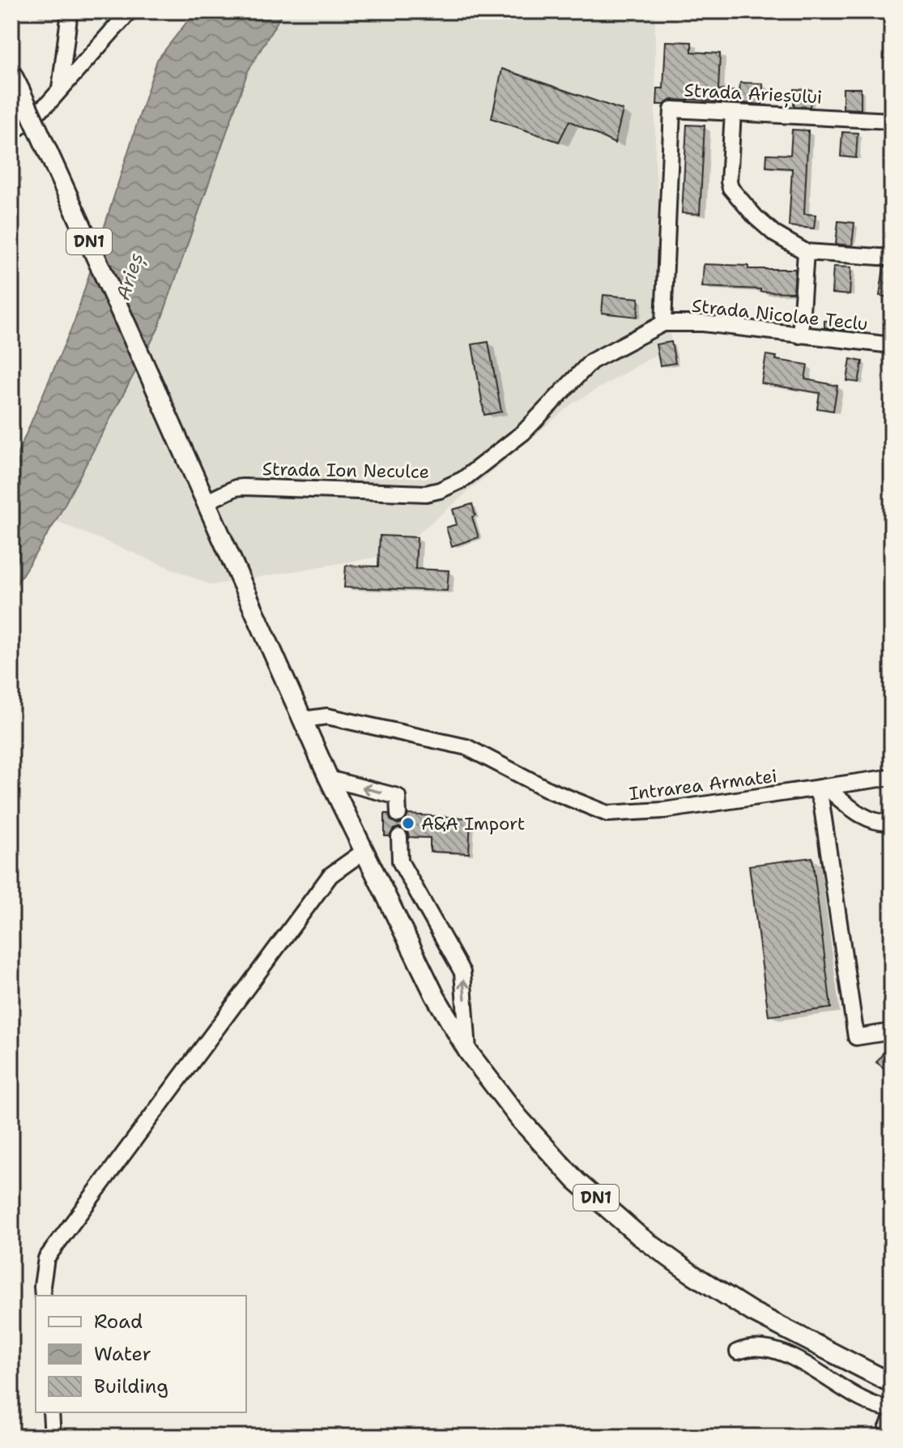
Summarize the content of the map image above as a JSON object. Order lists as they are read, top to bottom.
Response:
{
  "streets": {
    "main road": ["DN1"],
    "street": [
      "Strada Arieșului",
      "Strada Nicolae Teclu",
      "Strada Ion Neculce",
      "Intrarea Armatei"
    ]
  },
  "crossings": [
    ["Strada Arieșului", "Strada Nicolae Teclu"],
    ["Strada Arieșului", "Strada Ion Neculce"],
    ["DN1", "Strada Ion Neculce"],
    ["DN1", "Intrarea Armatei"],
    ["Strada Nicolae Teclu", "Strada Ion Neculce"]
  ],
  "water": ["Arieș"],
  "places": ["A&A Import"],
  "legend": ["Road", "Water", "Building"]
}
